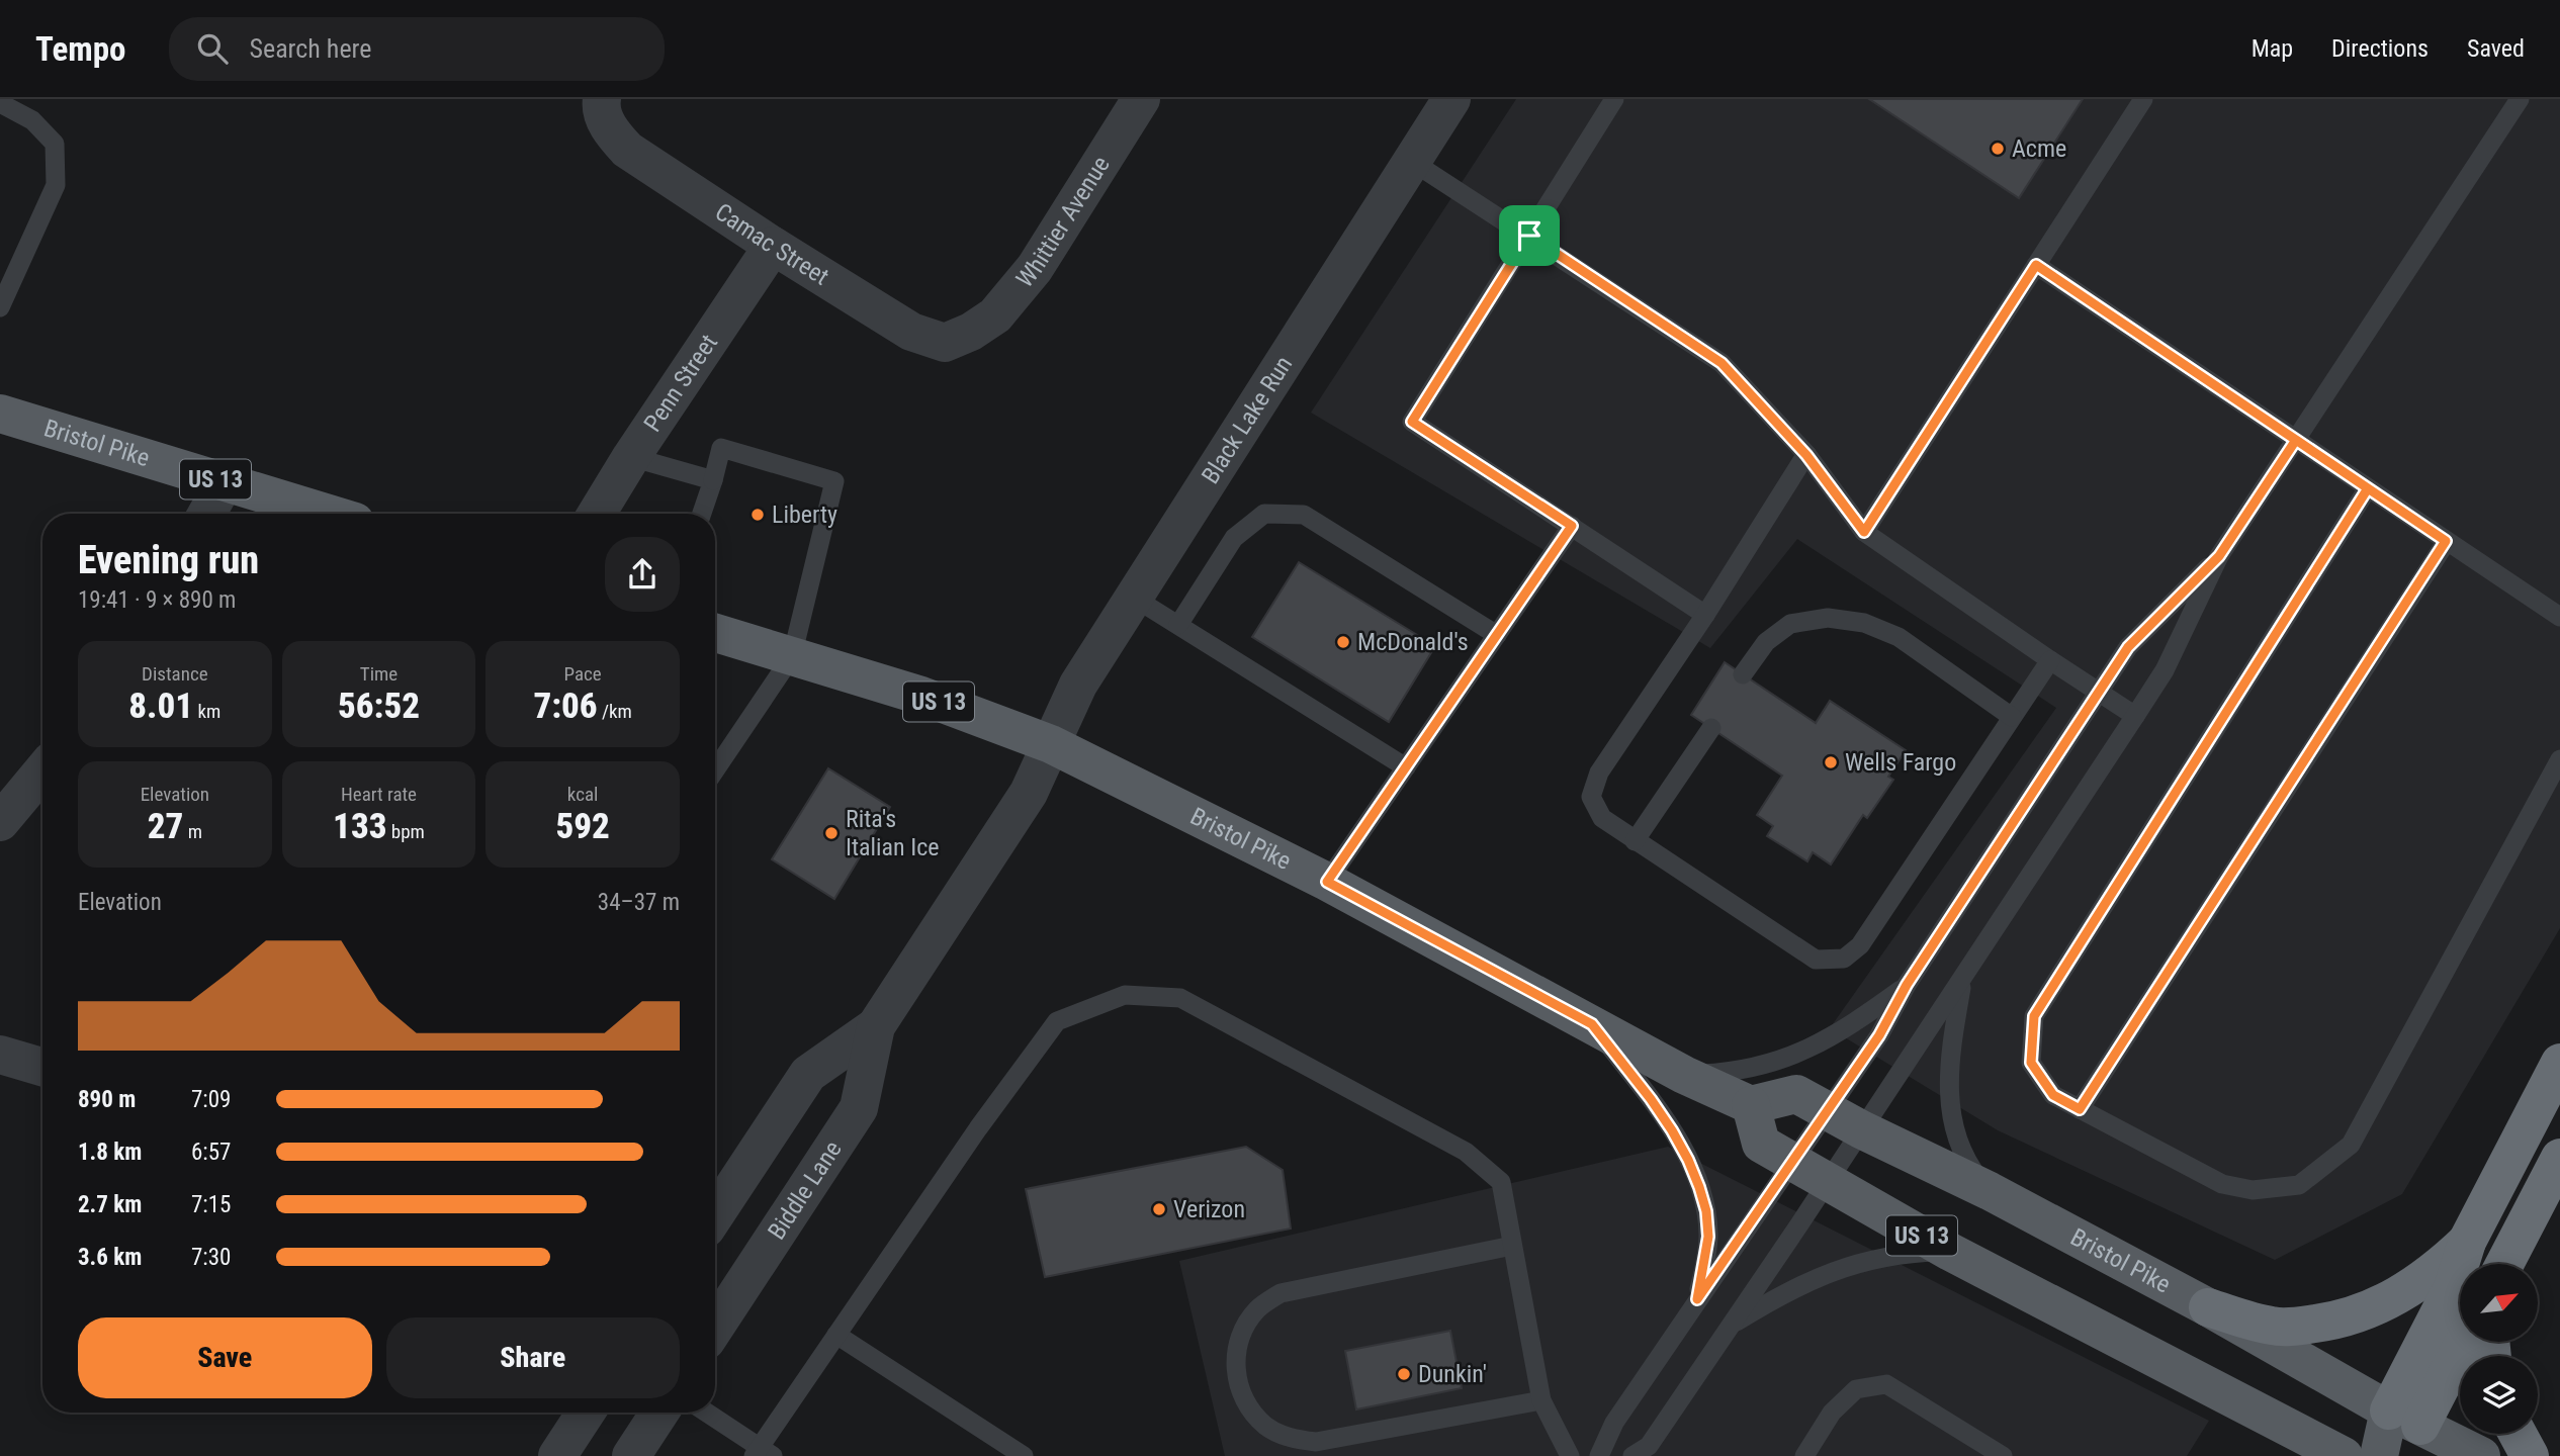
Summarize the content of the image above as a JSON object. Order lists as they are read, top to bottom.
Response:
{
  "streets": {
    "main road": ["Bristol Pike", "US 13"],
    "street": [
      "Whittier Avenue",
      "Camac Street",
      "Penn Street",
      "Black Lake Run",
      "Biddle Lane"
    ]
  },
  "crossings": [
    ["Whittier Avenue", "Camac Street"],
    ["Camac Street", "Penn Street"],
    ["Black Lake Run", "Bristol Pike"],
    ["Black Lake Run", "Biddle Lane"],
    ["Bristol Pike", "US 13"],
    ["Bristol Pike", "Biddle Lane"]
  ],
  "places": [
    "Acme",
    "Liberty",
    "McDonald's",
    "Wells Fargo",
    "Rita's Italian Ice",
    "Verizon",
    "Dunkin'"
  ],
  "north": "top right",
  "page": {
    "header": "Tempo",
    "search": "Search here",
    "nav": ["Map", "Directions", "Saved"],
    "heading": ["Evening run", "19:41 · 9 × 890 m"],
    "stats": [
      ["Distance", "8.01 km"],
      ["Time", "56:52"],
      ["Pace", "7:06 /km"],
      ["Elevation", "27 m"],
      ["Heart rate", "133 bpm"],
      ["kcal", "592"]
    ],
    "chart": ["Elevation", "34–37 m"],
    "list": [
      {
        "name": "890 m",
        "note": "7:09"
      },
      {
        "name": "1.8 km",
        "note": "6:57"
      },
      {
        "name": "2.7 km",
        "note": "7:15"
      },
      {
        "name": "3.6 km",
        "note": "7:30"
      }
    ],
    "buttons": ["Save", "Share"]
  }
}
